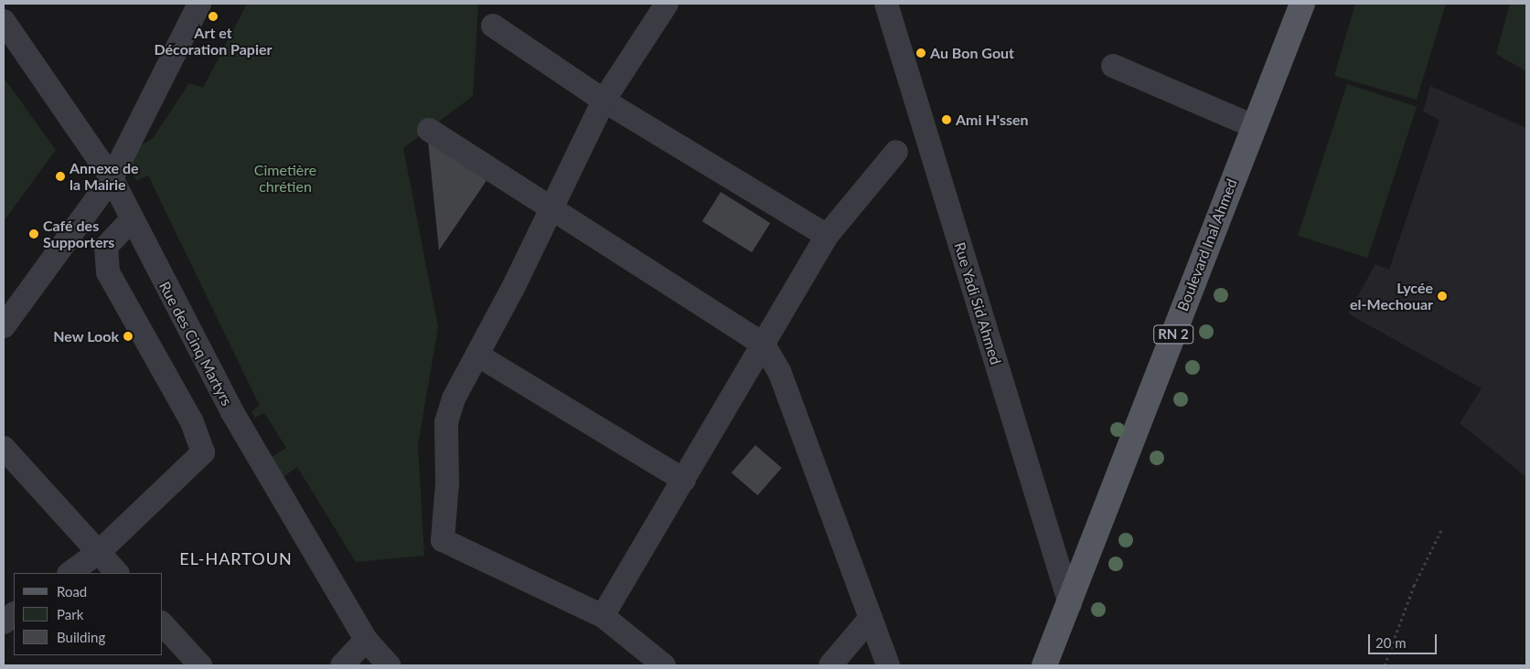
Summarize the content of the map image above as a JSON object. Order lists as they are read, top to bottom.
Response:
{
  "streets": {
    "main road": ["Boulevard Inal Ahmed", "RN 2"],
    "street": ["Rue Yadi Sid Ahmed", "Rue des Cinq Martyrs"]
  },
  "crossings": [
    ["Boulevard Inal Ahmed", "Rue Yadi Sid Ahmed"]
  ],
  "districts": ["EL-HARTOUN"],
  "parks": ["Cimetière chrétien"],
  "places": [
    "Art et Décoration Papier",
    "Au Bon Gout",
    "Ami H'ssen",
    "Annexe de la Mairie",
    "Café des Supporters",
    "Lycée el-Mechouar",
    "New Look"
  ],
  "legend": ["Road", "Park", "Building"],
  "scale_bar": "20 m"
}
